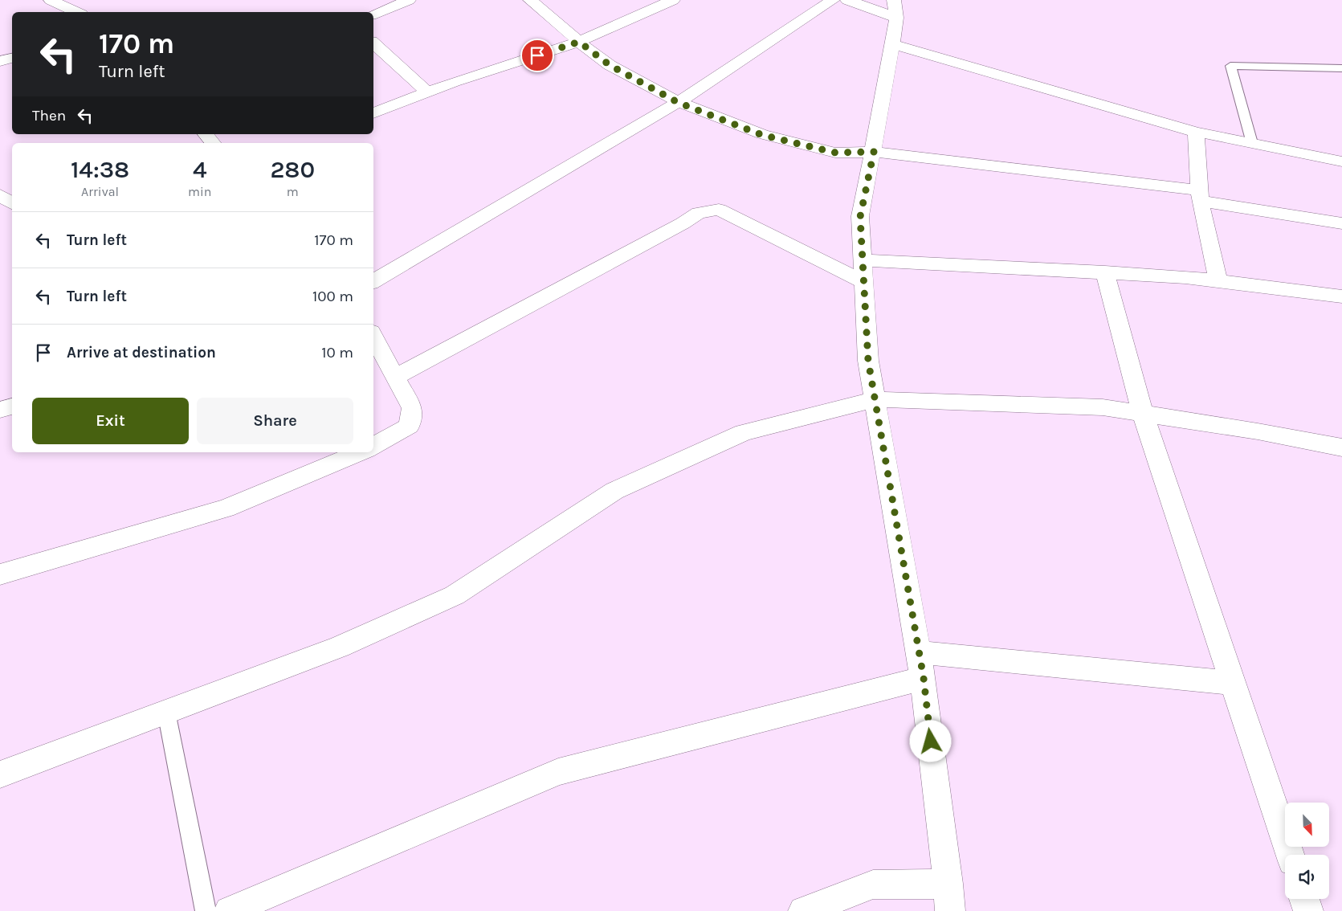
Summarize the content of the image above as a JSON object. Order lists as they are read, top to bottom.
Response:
{
  "north": "bottom right",
  "page": {
    "turn": ["170 m", "Turn left"],
    "then": "Then",
    "eta": [
      "14:38",
      "Arrival",
      "4",
      "min",
      "280",
      "m"
    ],
    "list": [
      {
        "name": "Turn left",
        "value": "170 m"
      },
      {
        "name": "Turn left",
        "value": "100 m"
      },
      {
        "name": "Arrive at destination",
        "value": "10 m"
      }
    ],
    "buttons": ["Exit", "Share"]
  }
}
